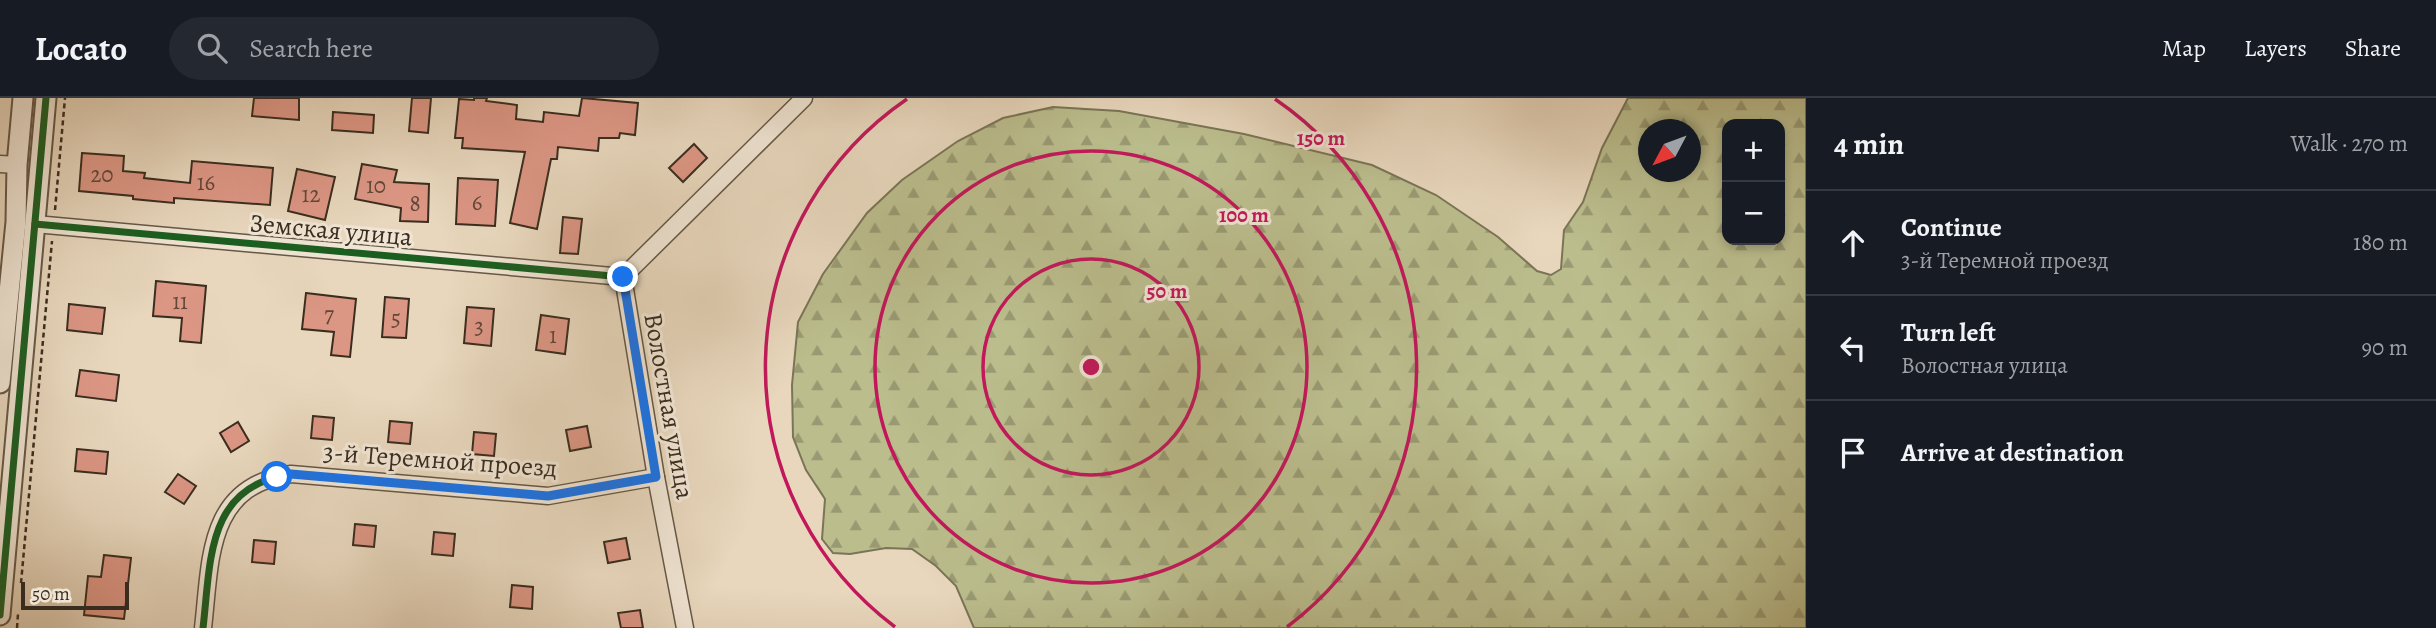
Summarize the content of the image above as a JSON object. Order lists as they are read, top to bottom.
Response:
{
  "streets": {
    "street": ["Земская улица", "Волостная улица", "3-й Теремной проезд"]
  },
  "crossings": [
    ["Земская улица", "Волостная улица"],
    ["Волостная улица", "3-й Теремной проезд"]
  ],
  "house_numbers": [
    "20",
    "16",
    "10",
    "12",
    "6",
    "8",
    "11",
    "7",
    "5",
    "3",
    "1"
  ],
  "scale_bar": "50 m",
  "north": "bottom left",
  "page": {
    "header": "Locato",
    "search": "Search here",
    "nav": ["Map", "Layers", "Share"],
    "heading": ["4 min", "Walk · 270 m"],
    "map_buttons": ["+", "−"],
    "list": [
      ["Continue", "3-й Теремной проезд", "180 m"],
      ["Turn left", "Волостная улица", "90 m"],
      "Arrive at destination"
    ],
    "scale": "50 m"
  },
  "rings": ["150 m", "100 m", "50 m"]
}
